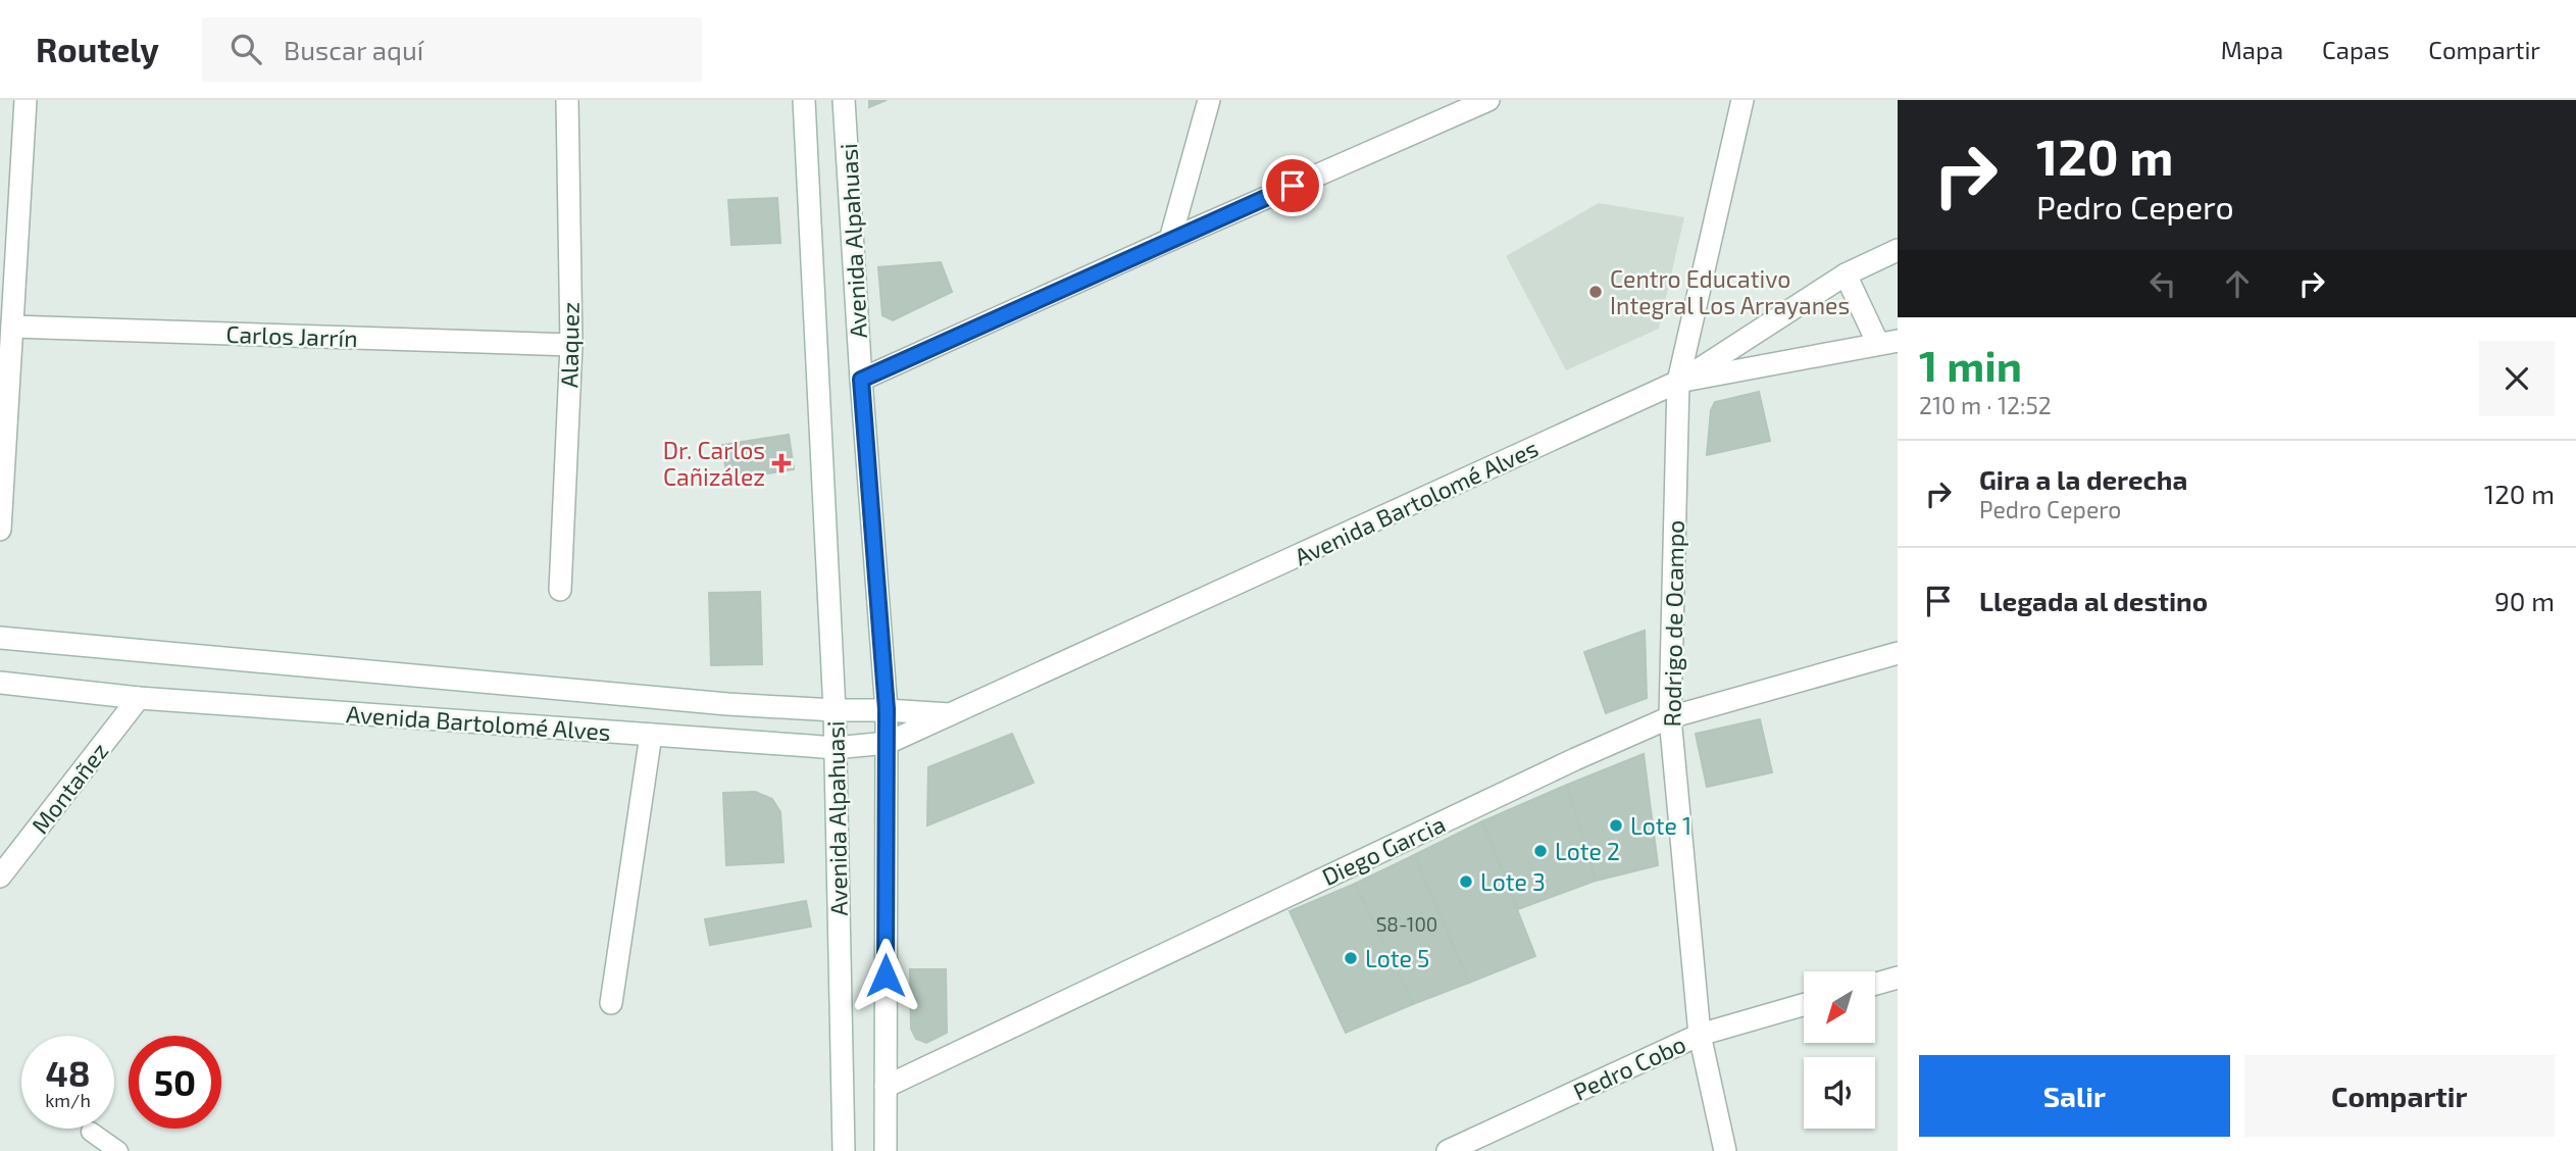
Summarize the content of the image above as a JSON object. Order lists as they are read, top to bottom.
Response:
{
  "streets": {
    "street": [
      "Avenida Alpahuasi",
      "Carlos Jarrín",
      "Alaquez",
      "Avenida Bartolomé Alves",
      "Rodrigo de Ocampo",
      "Montañez",
      "Diego Garcia",
      "Pedro Cobo"
    ]
  },
  "crossings": [
    ["Avenida Alpahuasi", "Avenida Bartolomé Alves"],
    ["Avenida Alpahuasi", "Diego Garcia"],
    ["Carlos Jarrín", "Alaquez"],
    ["Avenida Bartolomé Alves", "Rodrigo de Ocampo"],
    ["Avenida Bartolomé Alves", "Montañez"],
    ["Rodrigo de Ocampo", "Diego Garcia"],
    ["Rodrigo de Ocampo", "Pedro Cobo"]
  ],
  "places": {
    "other": [
      "Centro Educativo Integral Los Arrayanes",
      "Lote 1",
      "Lote 2",
      "Lote 3",
      "Lote 5"
    ],
    "health": ["Dr. Carlos Cañizález"]
  },
  "house_numbers": ["S8-100"],
  "north": "bottom left",
  "page": {
    "header": "Routely",
    "search": "Buscar aquí",
    "nav": ["Mapa", "Capas", "Compartir"],
    "turn": ["120 m", "Pedro Cepero"],
    "heading": ["1 min", "210 m · 12:52"],
    "list": [
      {
        "name": "Gira a la derecha",
        "note": "Pedro Cepero",
        "value": "120 m"
      },
      {
        "name": "Llegada al destino",
        "value": "90 m"
      }
    ],
    "speed": "48 km/h",
    "limit": "50",
    "buttons": ["Salir", "Compartir"]
  }
}
